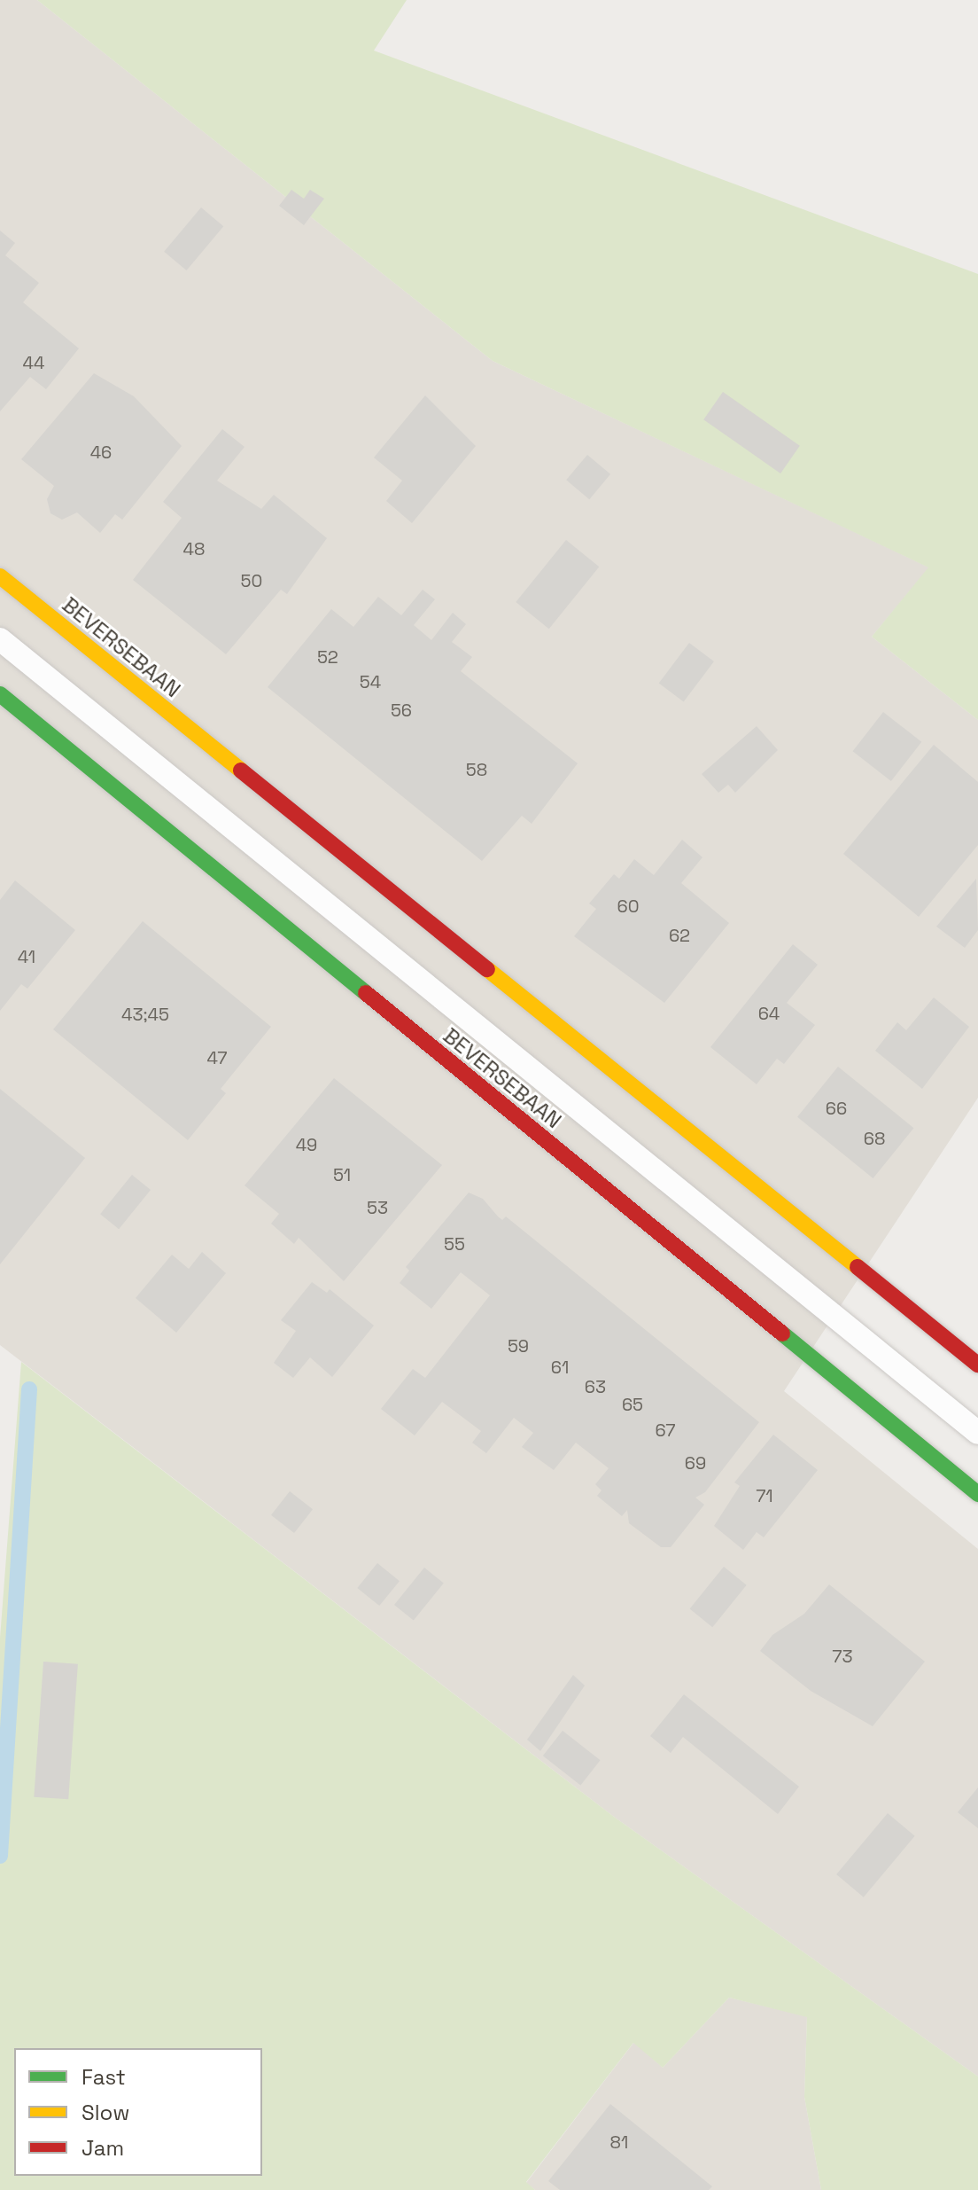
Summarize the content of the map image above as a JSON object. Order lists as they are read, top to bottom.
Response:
{
  "streets": {
    "main road": ["BEVERSEBAAN"]
  },
  "house_numbers": [
    "44",
    "46",
    "48",
    "50",
    "52",
    "54",
    "56",
    "58",
    "60",
    "62",
    "41",
    "64",
    "43;45",
    "47",
    "66",
    "68",
    "49",
    "51",
    "53",
    "55",
    "59",
    "61",
    "63",
    "65",
    "67",
    "69",
    "71",
    "73",
    "81"
  ],
  "legend": ["Fast", "Slow", "Jam"]
}
